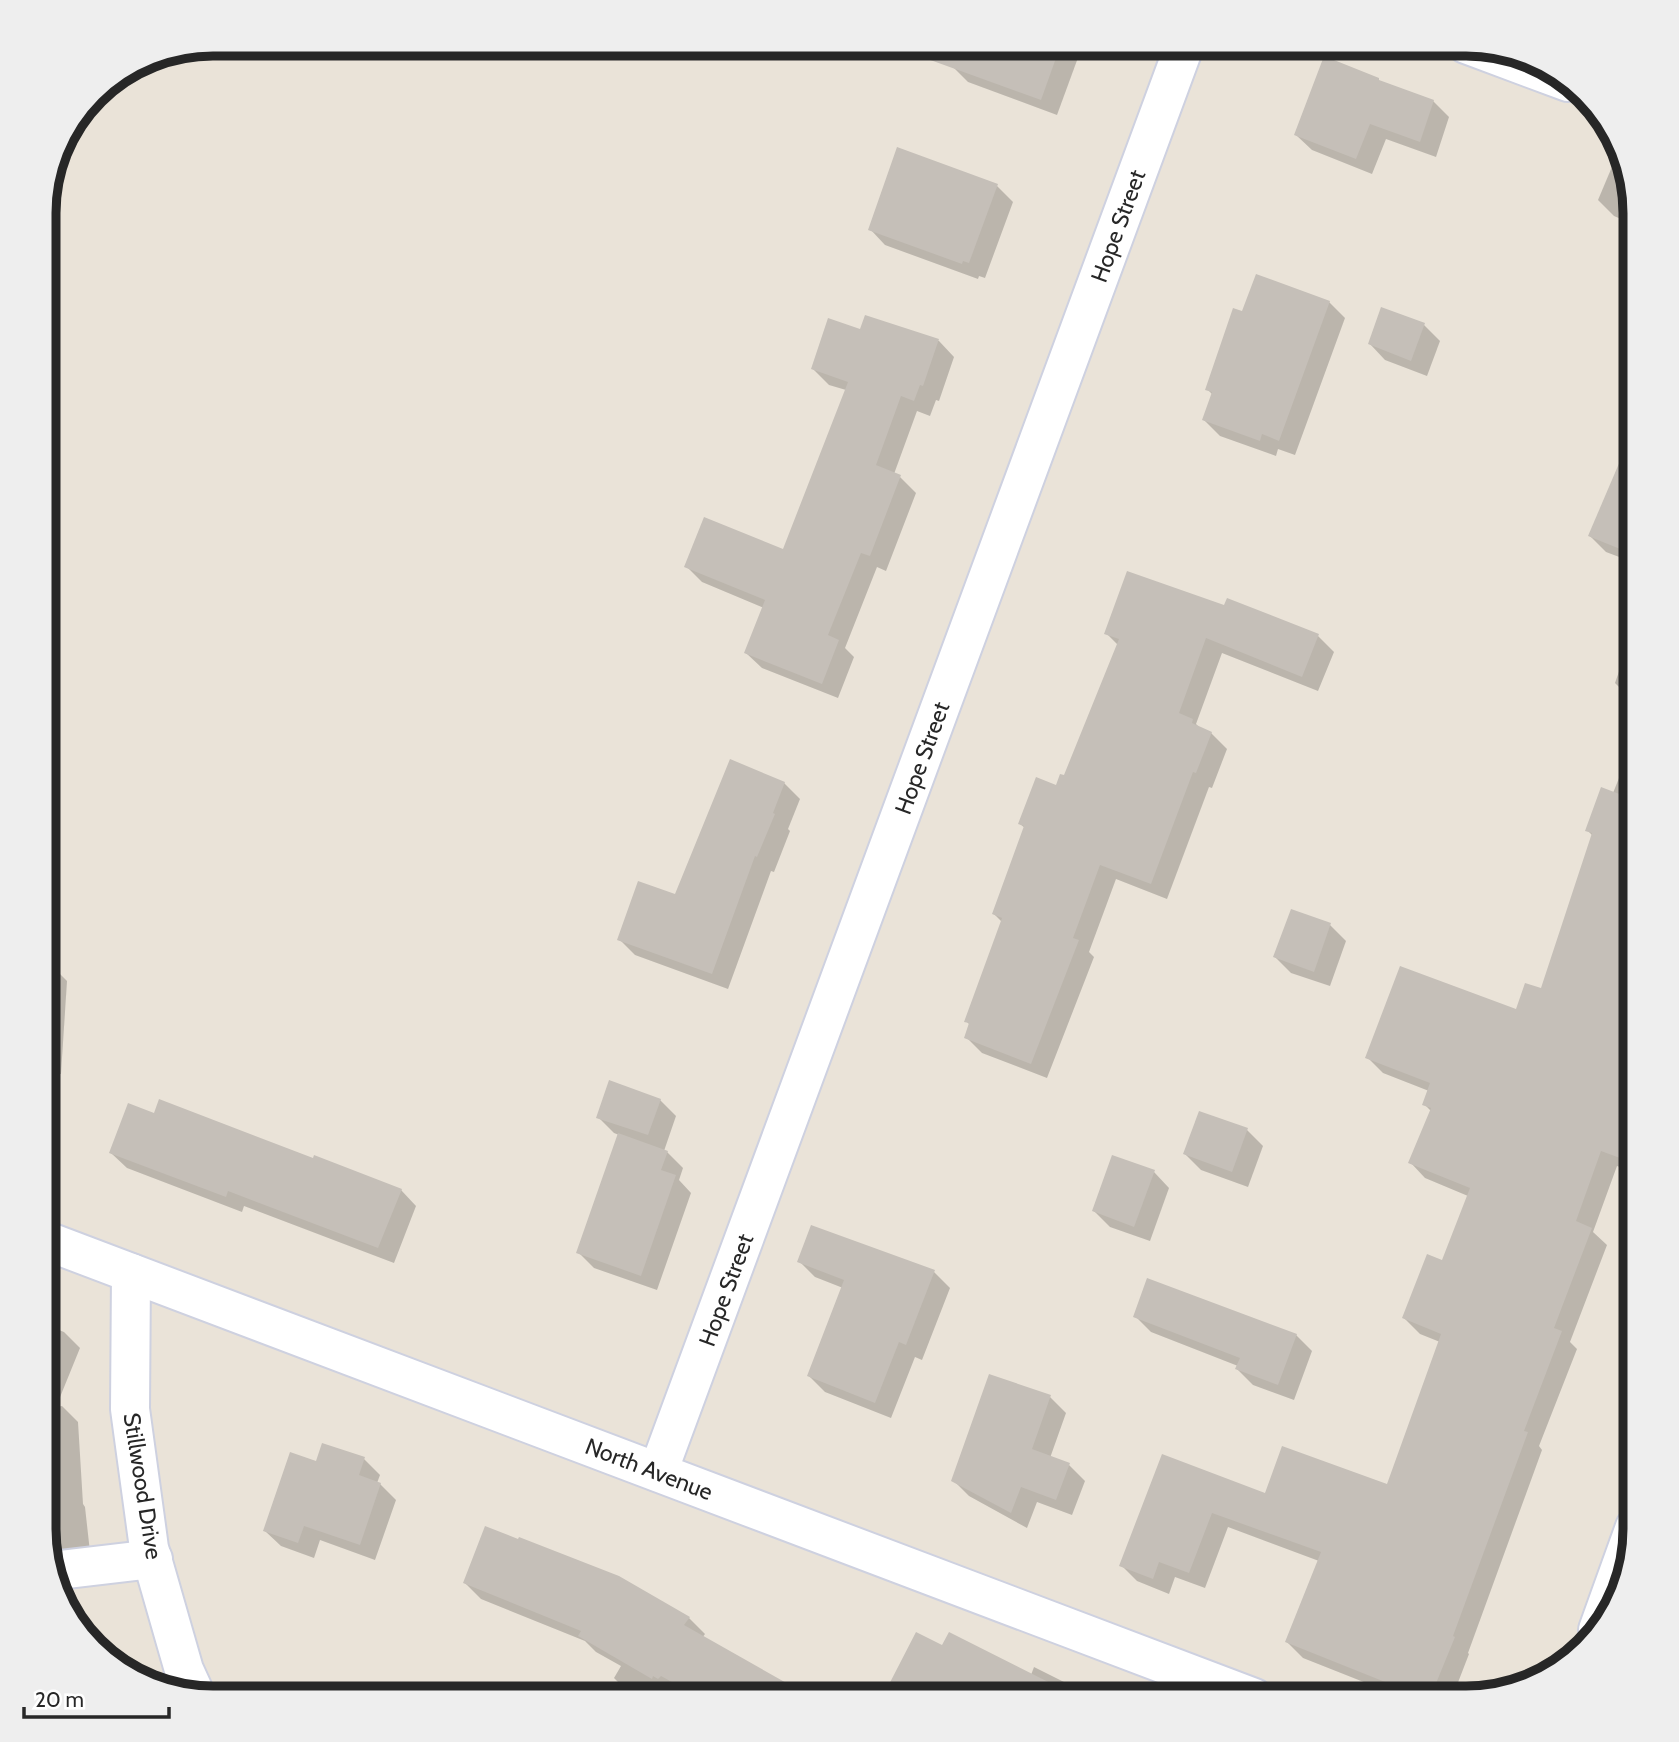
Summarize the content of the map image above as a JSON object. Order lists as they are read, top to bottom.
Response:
{
  "streets": {
    "street": ["Hope Street", "North Avenue", "Stillwood Drive"]
  },
  "crossings": [
    ["Hope Street", "North Avenue"],
    ["North Avenue", "Stillwood Drive"]
  ],
  "scale_bar": "20 m"
}
